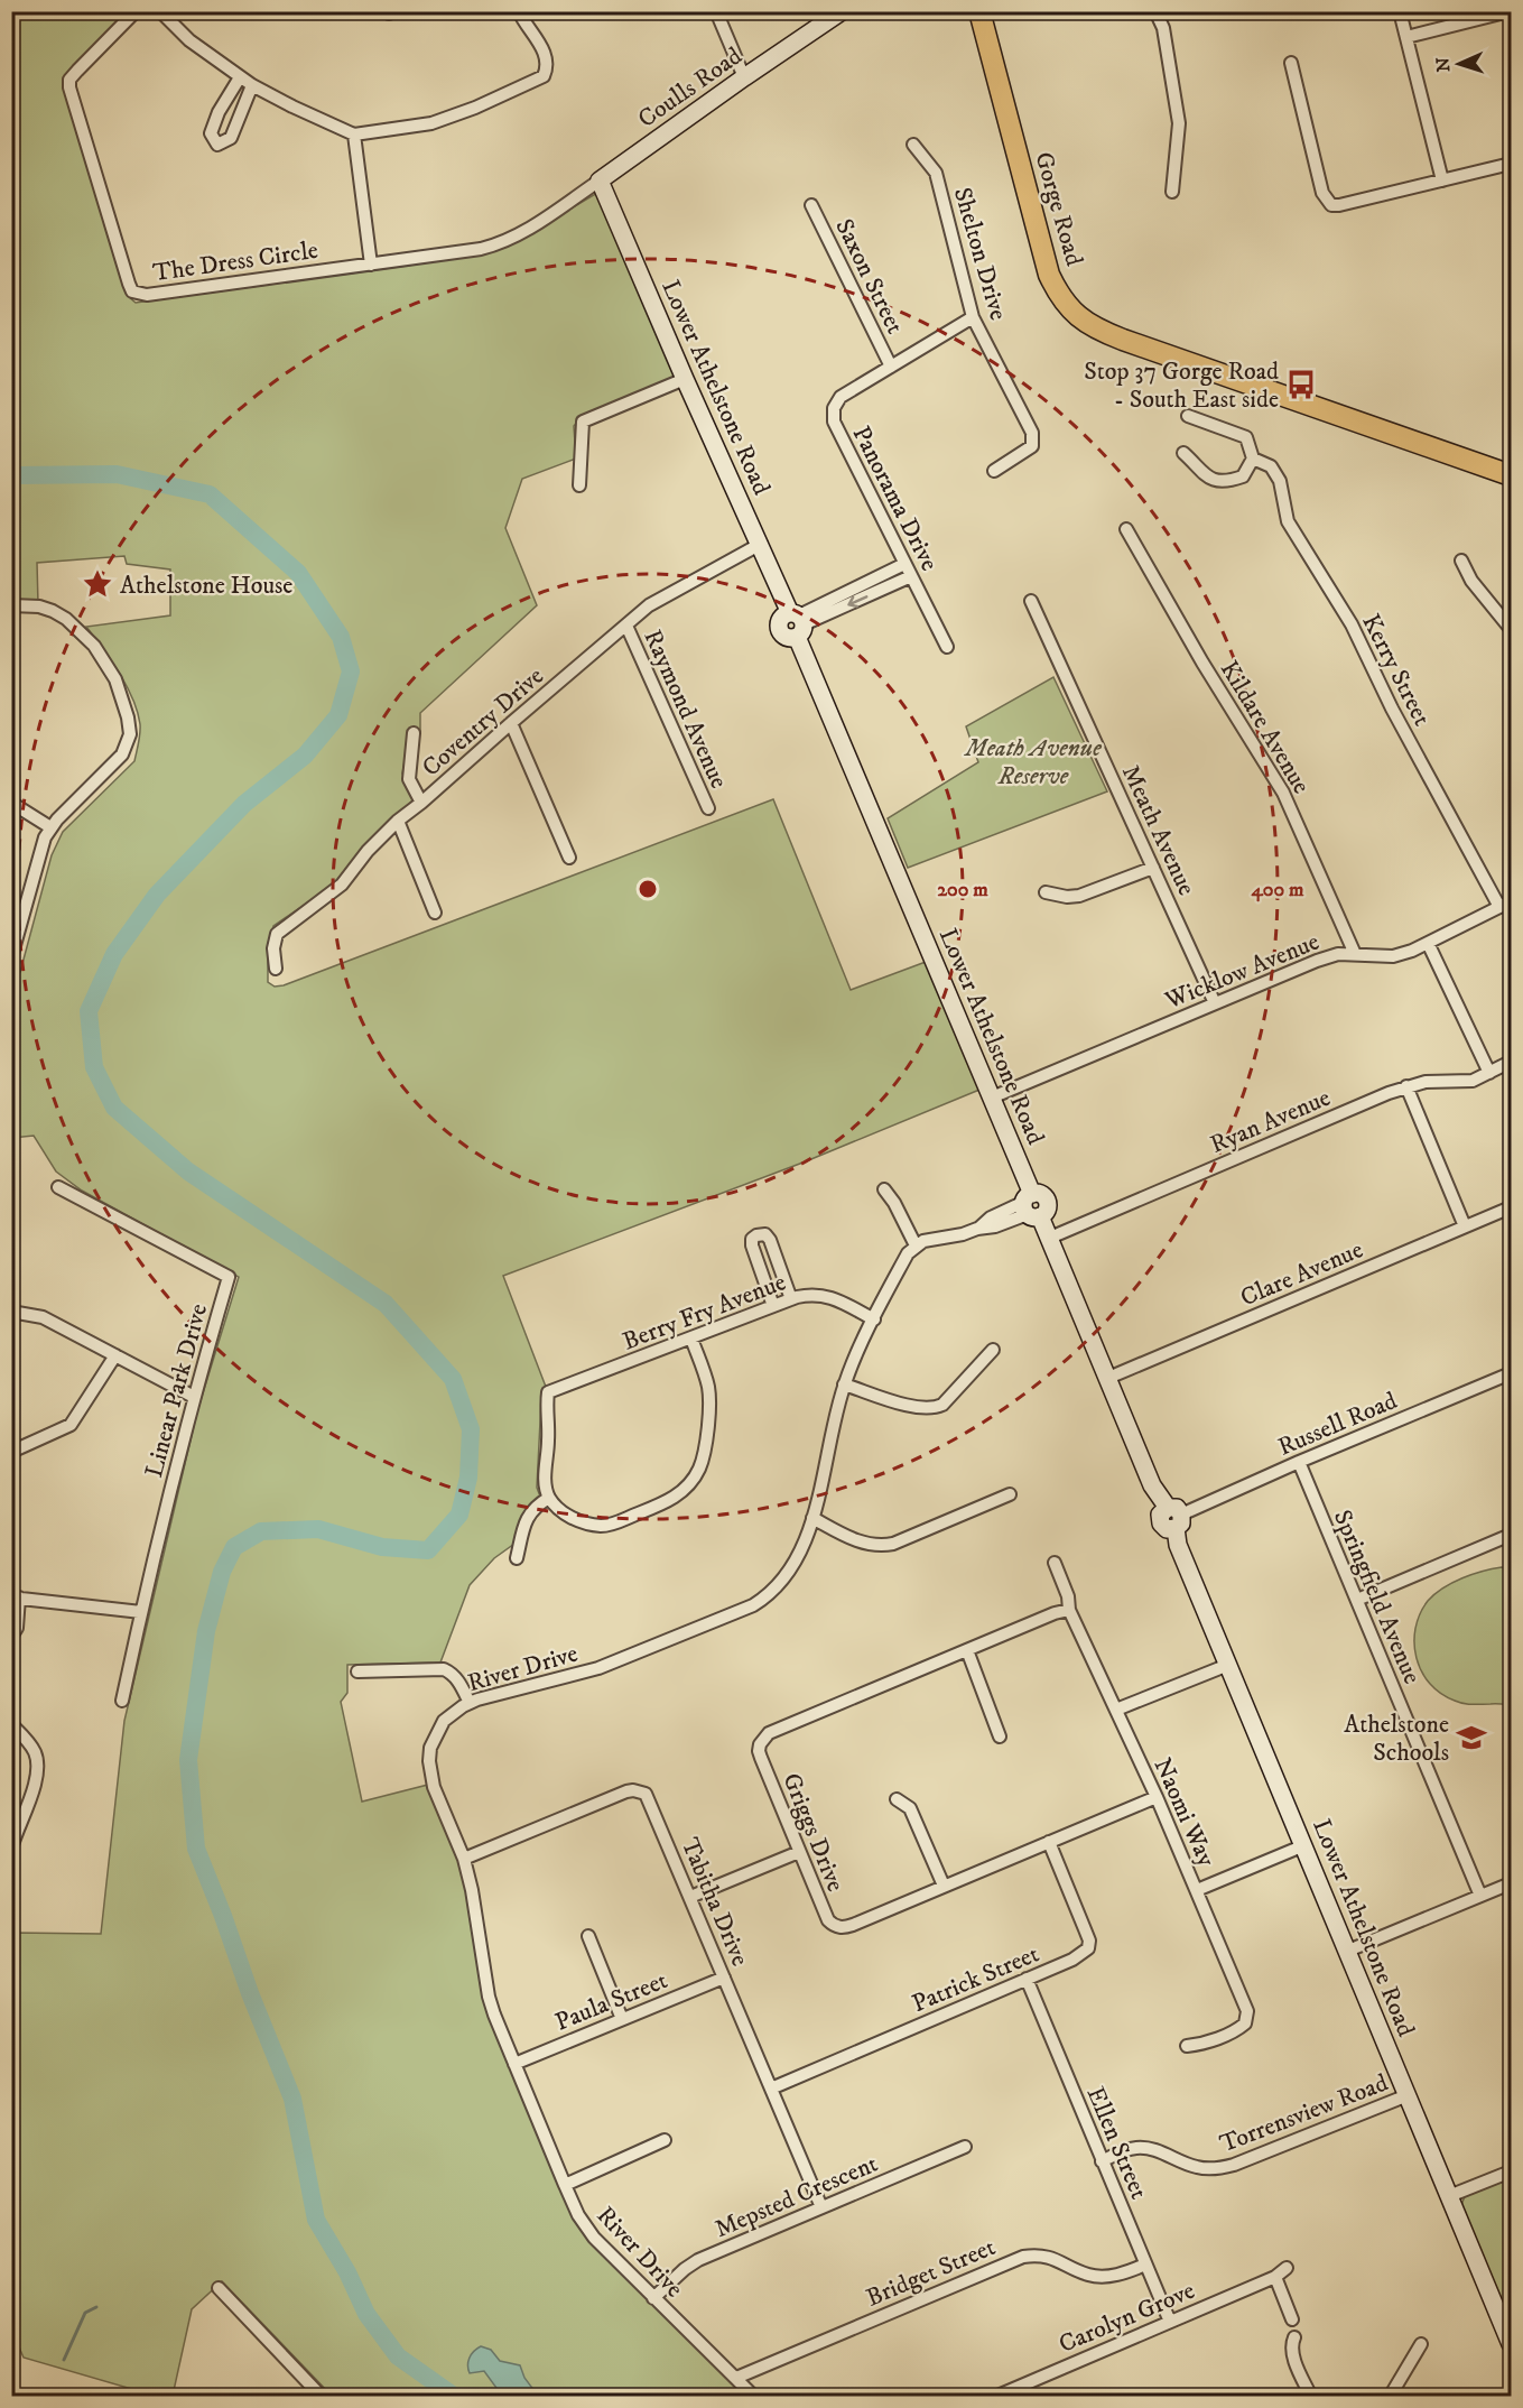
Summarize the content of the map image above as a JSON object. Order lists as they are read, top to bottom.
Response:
{
  "streets": {
    "main road": ["Gorge Road"],
    "street": [
      "Coulls Road",
      "Shelton Drive",
      "The Dress Circle",
      "Saxon Street",
      "Lower Athelstone Road",
      "Panorama Drive",
      "Kerry Street",
      "Raymond Avenue",
      "Coventry Drive",
      "Kildare Avenue",
      "Meath Avenue",
      "Wicklow Avenue",
      "Ryan Avenue",
      "Clare Avenue",
      "Berry Fry Avenue",
      "Linear Park Drive",
      "Russell Road",
      "Springfield Avenue",
      "River Drive",
      "Naomi Way",
      "Griggs Drive",
      "Tabitha Drive",
      "Patrick Street",
      "Paula Street",
      "Torrensview Road",
      "Ellen Street",
      "Mepsted Crescent",
      "Bridget Street",
      "Carolyn Grove"
    ]
  },
  "crossings": [
    ["Coulls Road", "The Dress Circle"],
    ["Coulls Road", "Lower Athelstone Road"],
    ["Shelton Drive", "Panorama Drive"],
    ["The Dress Circle", "Lower Athelstone Road"],
    ["Saxon Street", "Panorama Drive"],
    ["Lower Athelstone Road", "Coventry Drive"],
    ["Lower Athelstone Road", "Wicklow Avenue"],
    ["Lower Athelstone Road", "Ryan Avenue"],
    ["Lower Athelstone Road", "Clare Avenue"],
    ["Lower Athelstone Road", "Russell Road"],
    ["Lower Athelstone Road", "Torrensview Road"],
    ["Kerry Street", "Wicklow Avenue"],
    ["Raymond Avenue", "Coventry Drive"],
    ["Kildare Avenue", "Wicklow Avenue"],
    ["Meath Avenue", "Wicklow Avenue"],
    ["Berry Fry Avenue", "River Drive"],
    ["Russell Road", "Springfield Avenue"],
    ["River Drive", "Tabitha Drive"],
    ["River Drive", "Paula Street"],
    ["River Drive", "Mepsted Crescent"],
    ["River Drive", "Bridget Street"],
    ["Naomi Way", "Griggs Drive"],
    ["Griggs Drive", "Patrick Street"],
    ["Tabitha Drive", "Patrick Street"],
    ["Tabitha Drive", "Paula Street"],
    ["Tabitha Drive", "Mepsted Crescent"],
    ["Patrick Street", "Ellen Street"],
    ["Torrensview Road", "Ellen Street"],
    ["Ellen Street", "Bridget Street"],
    ["Ellen Street", "Carolyn Grove"]
  ],
  "parks": ["Meath Avenue Reserve"],
  "places": {
    "bus stop": ["Stop 37 Gorge Road - South East side"],
    "place": ["Athelstone House"],
    "school or university": ["Athelstone Schools"]
  },
  "north": "left",
  "rings": ["200 m", "400 m"]
}
